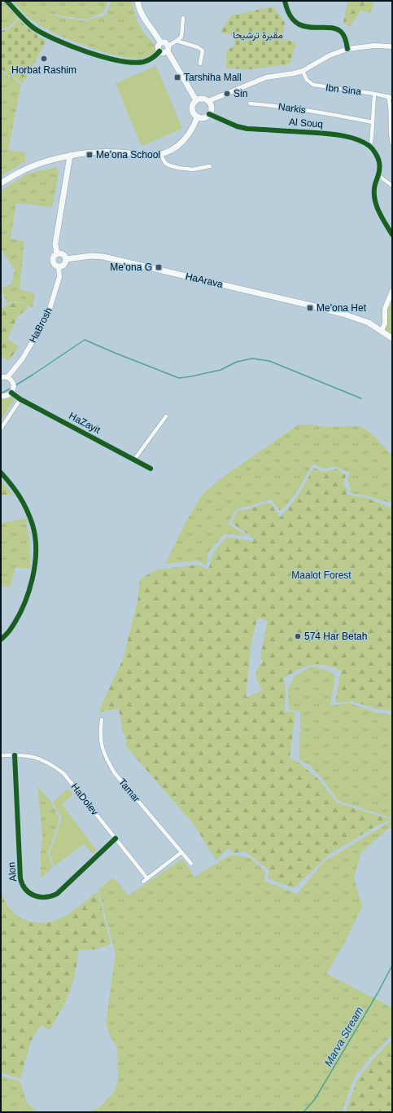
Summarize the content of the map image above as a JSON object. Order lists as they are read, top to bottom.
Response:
{
  "streets": {
    "main road": ["HaArava"],
    "street": [
      "Ibn Sina",
      "Narkis",
      "Al Souq",
      "HaBrosh",
      "HaZayit",
      "Tamar",
      "HaDolev",
      "Alon"
    ]
  },
  "crossings": [
    ["HaArava", "HaBrosh"],
    ["HaDolev", "Alon"]
  ],
  "water": ["Marva Stream"],
  "parks": ["مقبرة ترشيحا", "Maalot Forest"],
  "places": {
    "other": ["Horbat Rashim", "Sin", "574 Har Betah"],
    "transit": [
      "Tarshiha Mall",
      "Me'ona School",
      "Me'ona G",
      "Me'ona Het"
    ]
  }
}
